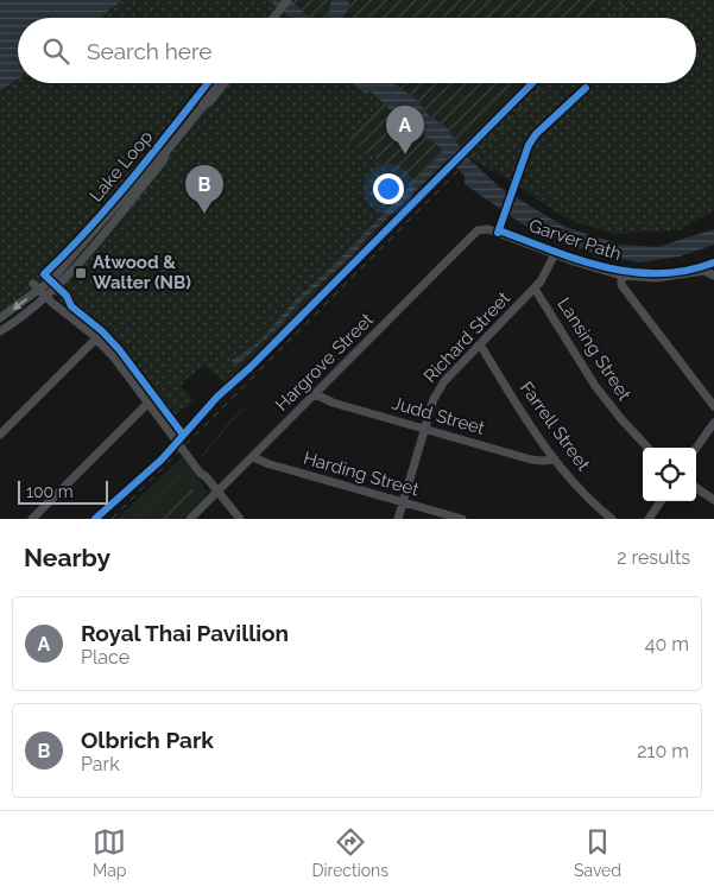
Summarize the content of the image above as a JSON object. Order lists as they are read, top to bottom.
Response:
{
  "streets": {
    "street": [
      "Richard Street",
      "Lansing Street",
      "Hargrove Street",
      "Judd Street",
      "Farrell Street",
      "Harding Street"
    ],
    "cycle path": ["Lake Loop", "Garver Path"]
  },
  "crossings": [
    ["Richard Street", "Lansing Street"],
    ["Richard Street", "Hargrove Street"],
    ["Richard Street", "Judd Street"],
    ["Richard Street", "Farrell Street"],
    ["Richard Street", "Harding Street"],
    ["Hargrove Street", "Judd Street"],
    ["Hargrove Street", "Harding Street"],
    ["Judd Street", "Farrell Street"]
  ],
  "places": {
    "transit": ["Atwood & Walter (NB)"]
  },
  "scale_bar": "100 m",
  "page": {
    "search": "Search here",
    "pins": ["A", "B"],
    "scale": "100 m",
    "heading": ["Nearby", "2 results"],
    "list": [
      {
        "mark": "A",
        "name": "Royal Thai Pavillion",
        "note": "Place",
        "value": "40 m"
      },
      {
        "mark": "B",
        "name": "Olbrich Park",
        "note": "Park",
        "value": "210 m"
      }
    ],
    "nav": ["Map", "Directions", "Saved"]
  }
}
